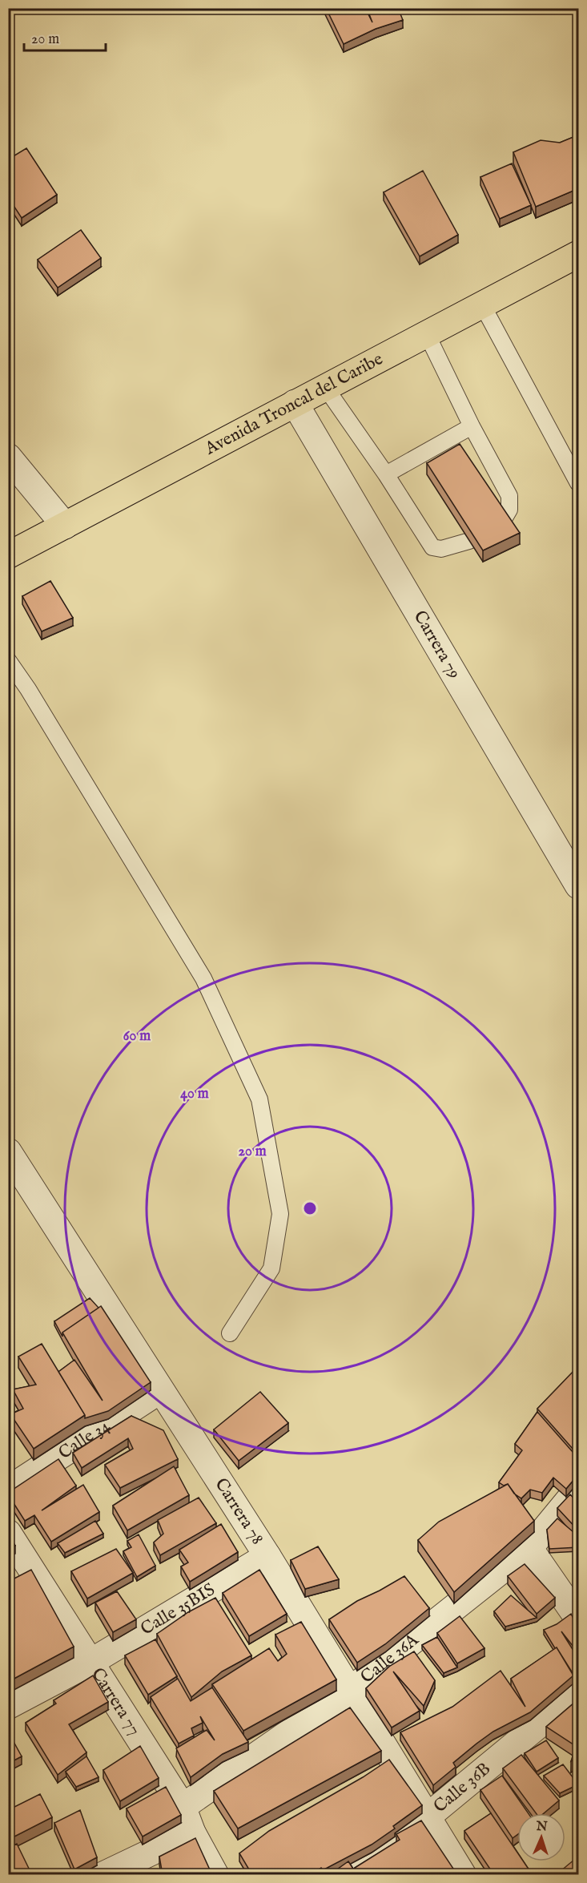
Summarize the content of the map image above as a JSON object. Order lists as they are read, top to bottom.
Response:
{
  "streets": {
    "highway": ["Avenida Troncal del Caribe"],
    "street": [
      "Carrera 79",
      "Calle 34",
      "Carrera 78",
      "Calle 35BIS",
      "Calle 36A",
      "Carrera 77",
      "Calle 36B"
    ]
  },
  "crossings": [
    ["Avenida Troncal del Caribe", "Carrera 79"],
    ["Calle 34", "Carrera 78"],
    ["Carrera 78", "Calle 35BIS"],
    ["Carrera 78", "Calle 36A"],
    ["Carrera 78", "Calle 36B"],
    ["Calle 35BIS", "Carrera 77"],
    ["Calle 36A", "Carrera 77"]
  ],
  "scale_bar": "20 m",
  "north": "top",
  "rings": ["60 m", "40 m", "20 m"]
}
